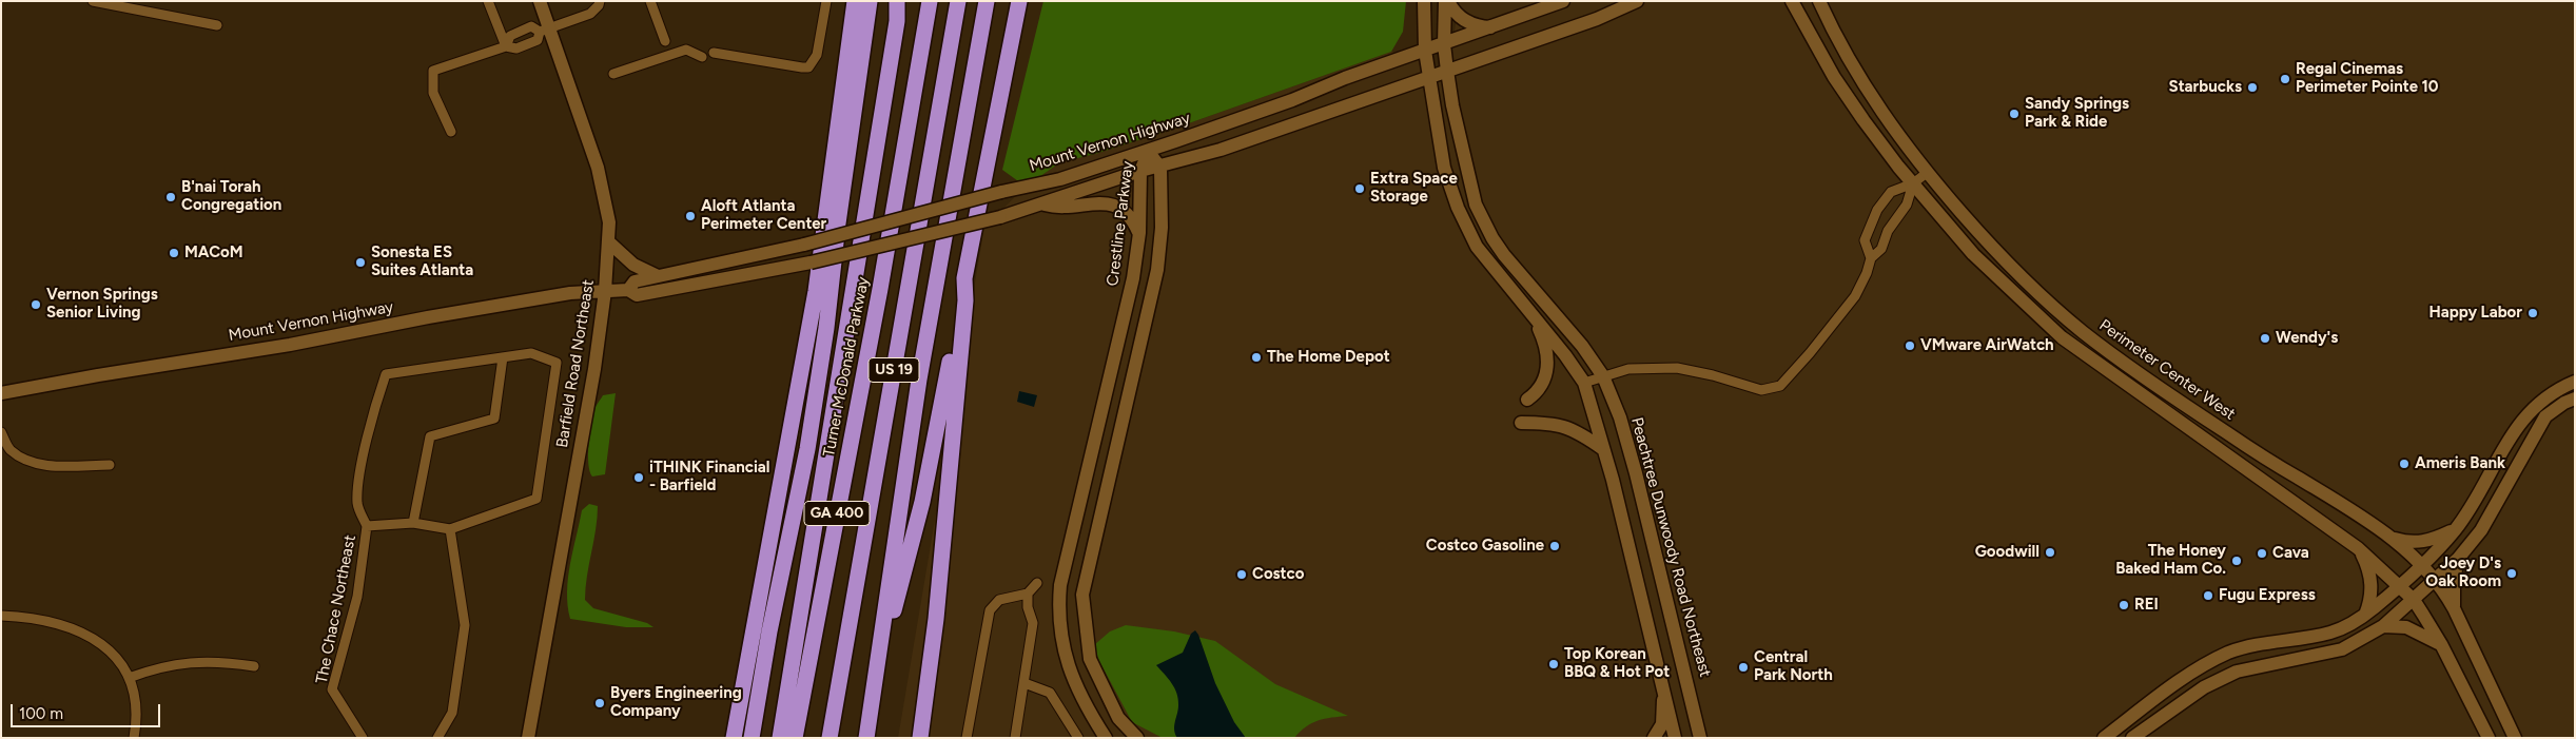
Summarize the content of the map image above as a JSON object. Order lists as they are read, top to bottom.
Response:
{
  "streets": {
    "highway": ["Turner McDonald Parkway", "US 19", "GA 400"],
    "main road": [
      "Mount Vernon Highway",
      "Crestline Parkway",
      "Barfield Road Northeast",
      "Perimeter Center West",
      "Peachtree Dunwoody Road Northeast"
    ],
    "street": ["The Chace Northeast"]
  },
  "crossings": [
    ["Mount Vernon Highway", "Crestline Parkway"],
    ["Mount Vernon Highway", "Barfield Road Northeast"],
    ["Mount Vernon Highway", "Peachtree Dunwoody Road Northeast"]
  ],
  "places": [
    "Regal Cinemas Perimeter Pointe 10",
    "Starbucks",
    "Sandy Springs Park & Ride",
    "Extra Space Storage",
    "B'nai Torah Congregation",
    "Aloft Atlanta Perimeter Center",
    "MACoM",
    "Sonesta ES Suites Atlanta",
    "Vernon Springs Senior Living",
    "Happy Labor",
    "Wendy's",
    "VMware AirWatch",
    "The Home Depot",
    "Ameris Bank",
    "iTHINK Financial - Barfield",
    "Costco Gasoline",
    "Goodwill",
    "Cava",
    "The Honey Baked Ham Co.",
    "Joey D's Oak Room",
    "Costco",
    "Fugu Express",
    "REI",
    "Top Korean BBQ & Hot Pot",
    "Central Park North",
    "Byers Engineering Company"
  ],
  "scale_bar": "100 m"
}
